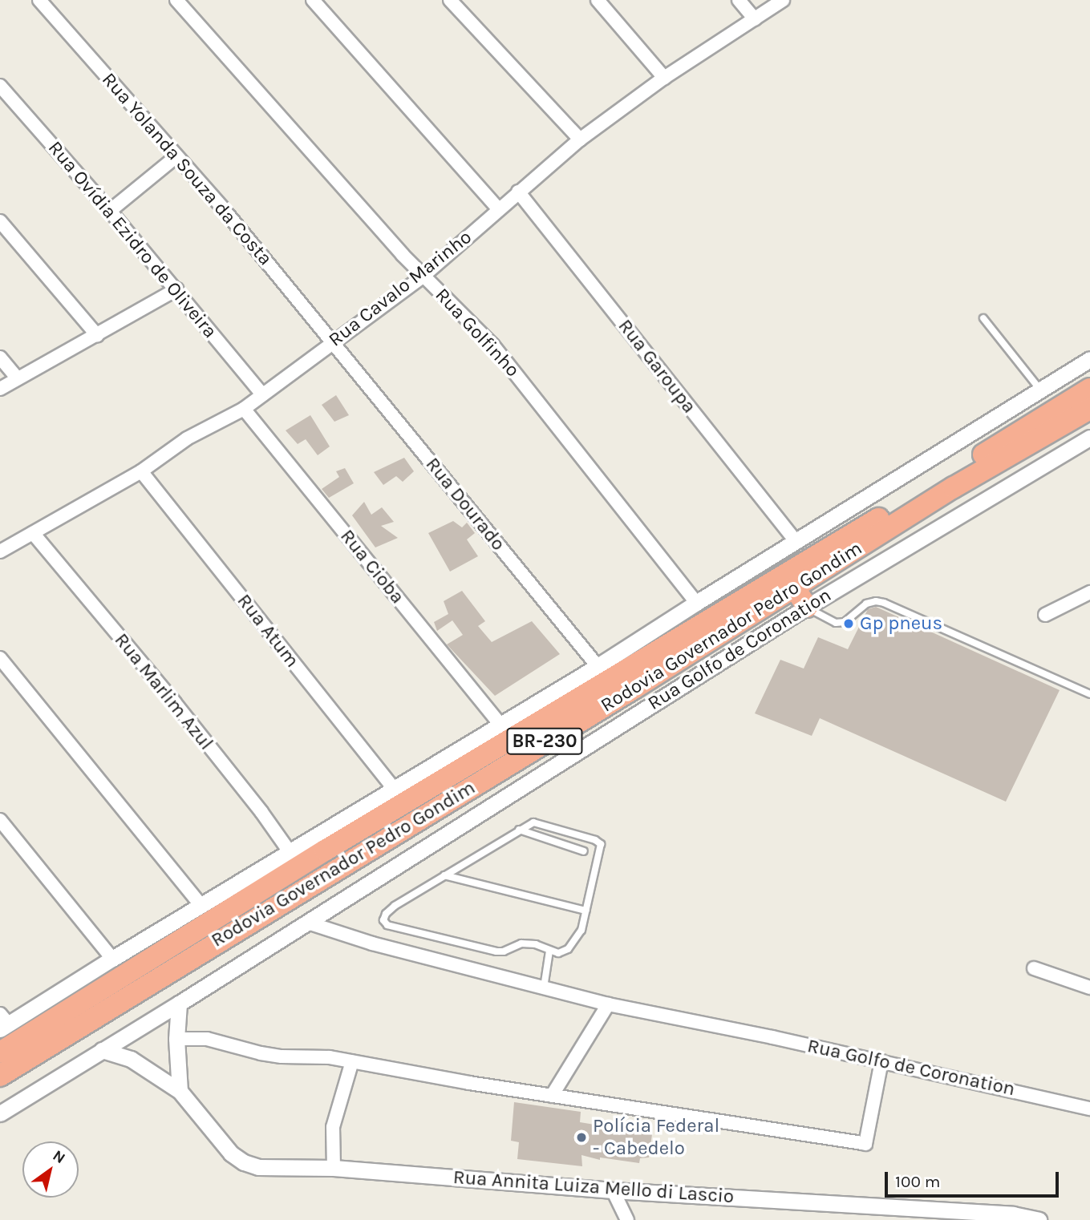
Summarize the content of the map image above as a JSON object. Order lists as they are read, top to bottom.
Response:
{
  "streets": {
    "highway": ["Rodovia Governador Pedro Gondim", "BR-230"],
    "street": [
      "Rua Yolanda Souza da Costa",
      "Rua Ovídia Ezidro de Oliveira",
      "Rua Cavalo Marinho",
      "Rua Golfinho",
      "Rua Garoupa",
      "Rua Dourado",
      "Rua Cioba",
      "Rua Atum",
      "Rua Golfo de Coronation",
      "Rua Marlim Azul",
      "Rua Annita Luiza Mello di Lascio"
    ]
  },
  "crossings": [
    ["Rua Yolanda Souza da Costa", "Rua Cavalo Marinho"],
    ["Rua Yolanda Souza da Costa", "Rua Dourado"],
    ["Rua Ovídia Ezidro de Oliveira", "Rua Cavalo Marinho"],
    ["Rua Cavalo Marinho", "Rua Golfinho"],
    ["Rua Cavalo Marinho", "Rua Garoupa"],
    ["Rua Cavalo Marinho", "Rua Dourado"],
    ["Rua Cavalo Marinho", "Rua Cioba"],
    ["Rua Cavalo Marinho", "Rua Atum"],
    ["Rua Cavalo Marinho", "Rua Marlim Azul"],
    ["Rua Golfo de Coronation", "Rua Annita Luiza Mello di Lascio"]
  ],
  "places": ["Gp pneus", "Polícia Federal - Cabedelo"],
  "scale_bar": "100 m",
  "north": "top right"
}
